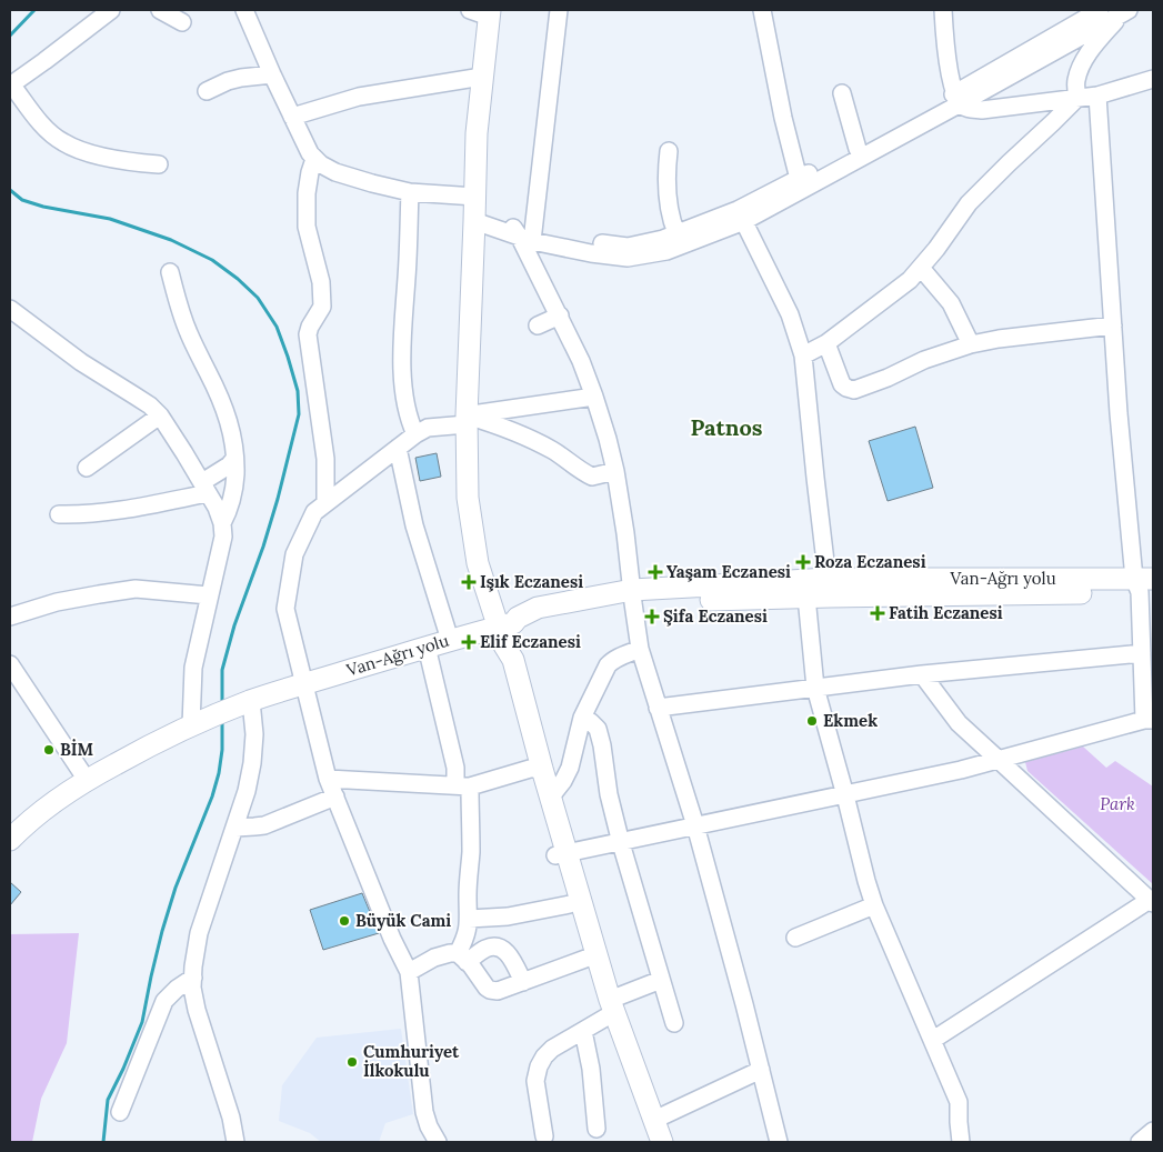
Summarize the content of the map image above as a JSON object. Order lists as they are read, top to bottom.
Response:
{
  "streets": {
    "main road": ["Van-Ağrı yolu"]
  },
  "districts": ["Patnos"],
  "parks": ["Park"],
  "places": {
    "health": [
      "Roza Eczanesi",
      "Yaşam Eczanesi",
      "Işık Eczanesi",
      "Fatih Eczanesi",
      "Şifa Eczanesi",
      "Elif Eczanesi"
    ],
    "other": [
      "Ekmek",
      "BİM",
      "Büyük Cami",
      "Cumhuriyet İlkokulu"
    ]
  }
}
